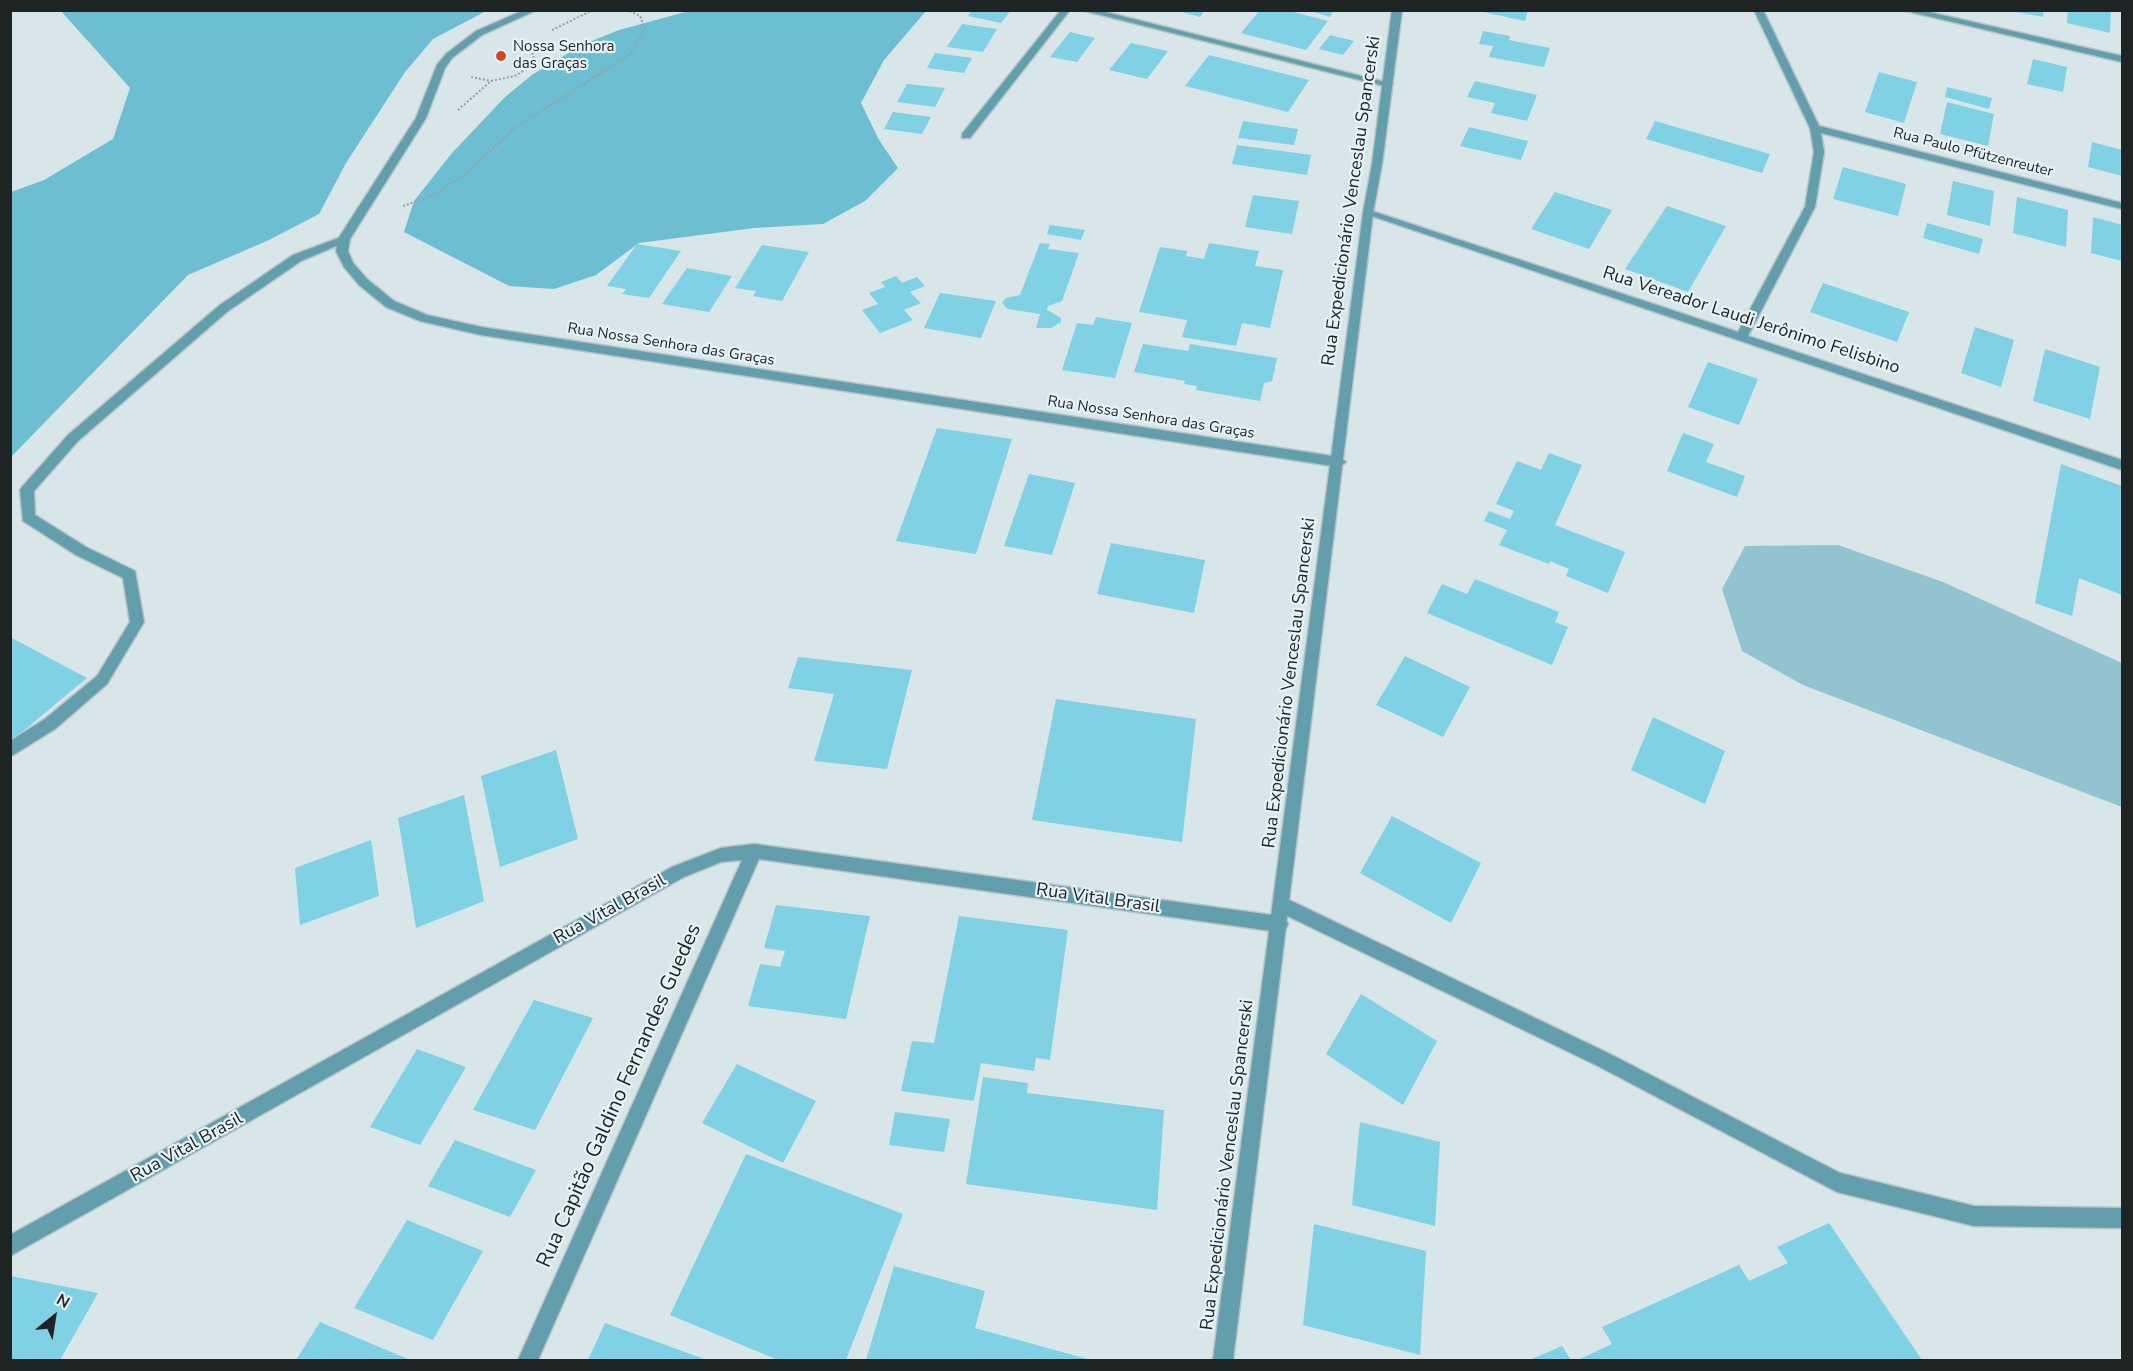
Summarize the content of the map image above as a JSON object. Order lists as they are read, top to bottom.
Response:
{
  "streets": {
    "street": [
      "Rua Paulo Pfützenreuter",
      "Rua Expedicionário Venceslau Spancerski",
      "Rua Vereador Laudi Jerônimo Felisbino",
      "Rua Nossa Senhora das Graças",
      "Rua Vital Brasil",
      "Rua Capitão Galdino Fernandes Guedes"
    ]
  },
  "crossings": [
    ["Rua Expedicionário Venceslau Spancerski", "Rua Vereador Laudi Jerônimo Felisbino"],
    ["Rua Expedicionário Venceslau Spancerski", "Rua Nossa Senhora das Graças"],
    ["Rua Expedicionário Venceslau Spancerski", "Rua Vital Brasil"],
    ["Rua Vital Brasil", "Rua Capitão Galdino Fernandes Guedes"]
  ],
  "places": ["Nossa Senhora das Graças"],
  "north": "top right"
}
